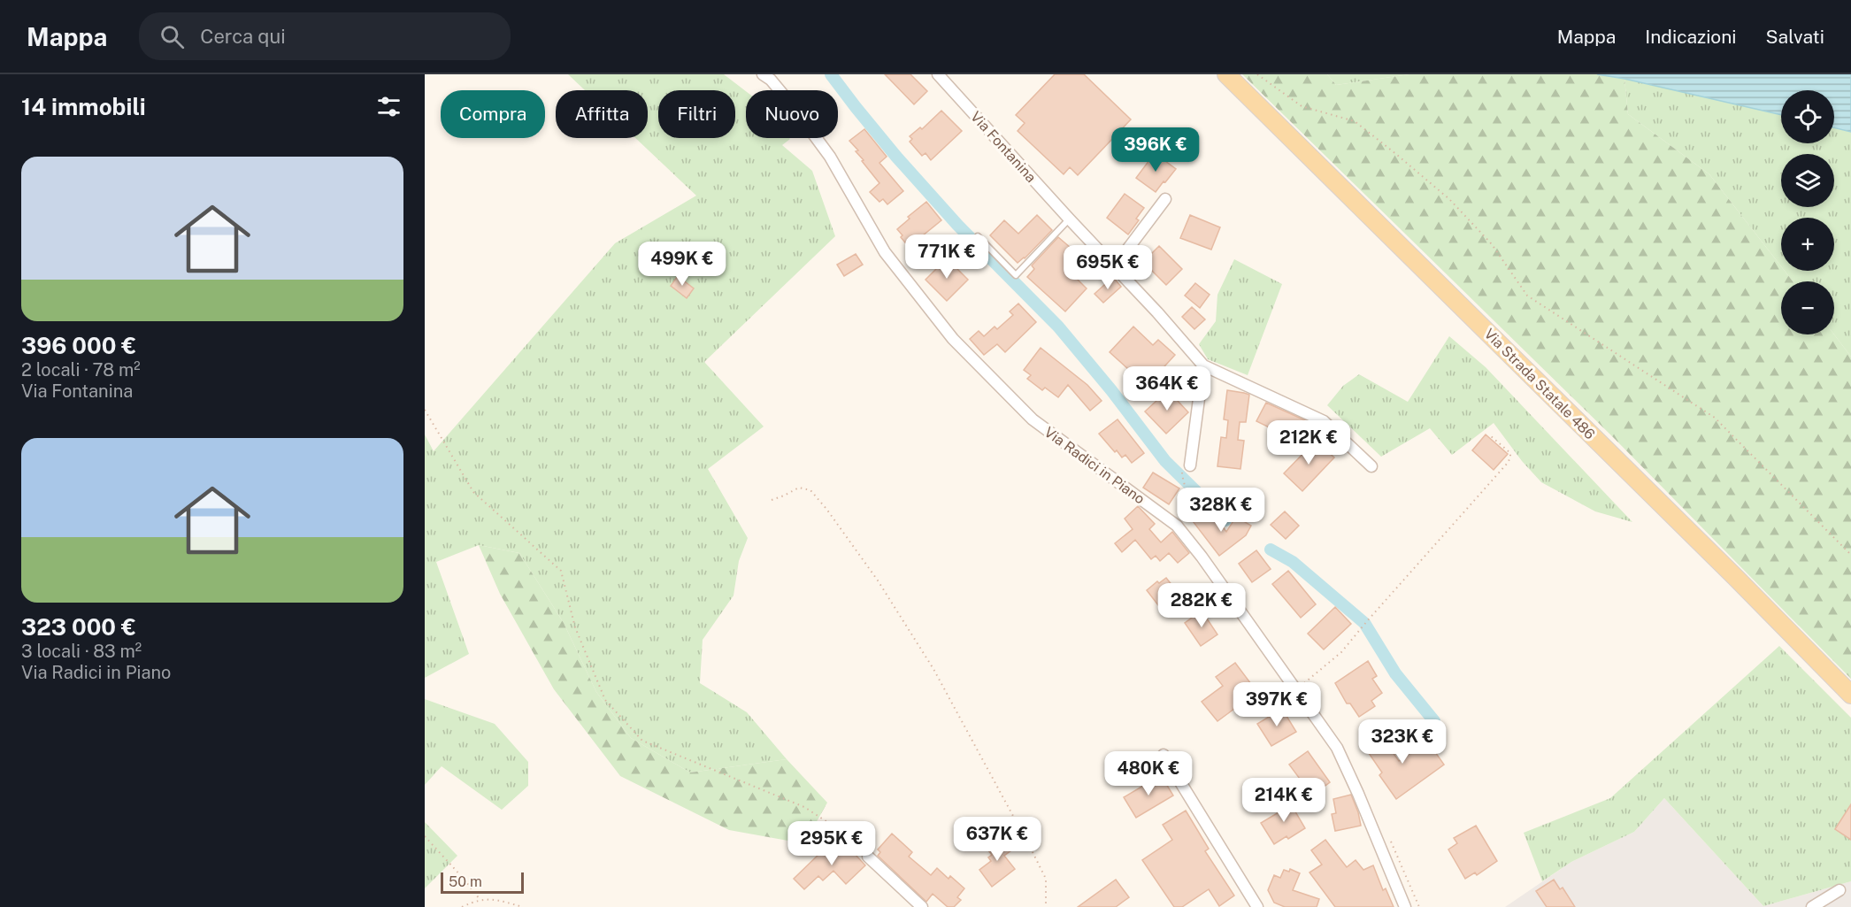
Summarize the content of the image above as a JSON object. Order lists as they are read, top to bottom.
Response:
{
  "streets": {
    "main road": ["Via Strada Statale 486"],
    "street": ["Via Fontanina", "Via Radici in Piano"]
  },
  "scale_bar": "50 m",
  "page": {
    "header": "Mappa",
    "search": "Cerca qui",
    "nav": ["Mappa", "Indicazioni", "Salvati"],
    "heading": "14 immobili",
    "map_buttons": ["+", "−"],
    "chip": [
      "Compra",
      "Affitta",
      "Filtri",
      "Nuovo"
    ],
    "price": [
      "396K €",
      "771K €",
      "499K €",
      "695K €",
      "364K €",
      "212K €",
      "328K €",
      "282K €",
      "397K €",
      "323K €",
      "480K €",
      "214K €",
      "637K €",
      "295K €"
    ],
    "list": [
      {
        "name": "396 000 €",
        "note": "2 locali · 78 m² · Via Fontanina"
      },
      {
        "name": "323 000 €",
        "note": "3 locali · 83 m² · Via Radici in Piano"
      }
    ],
    "scale": "50 m"
  }
}
